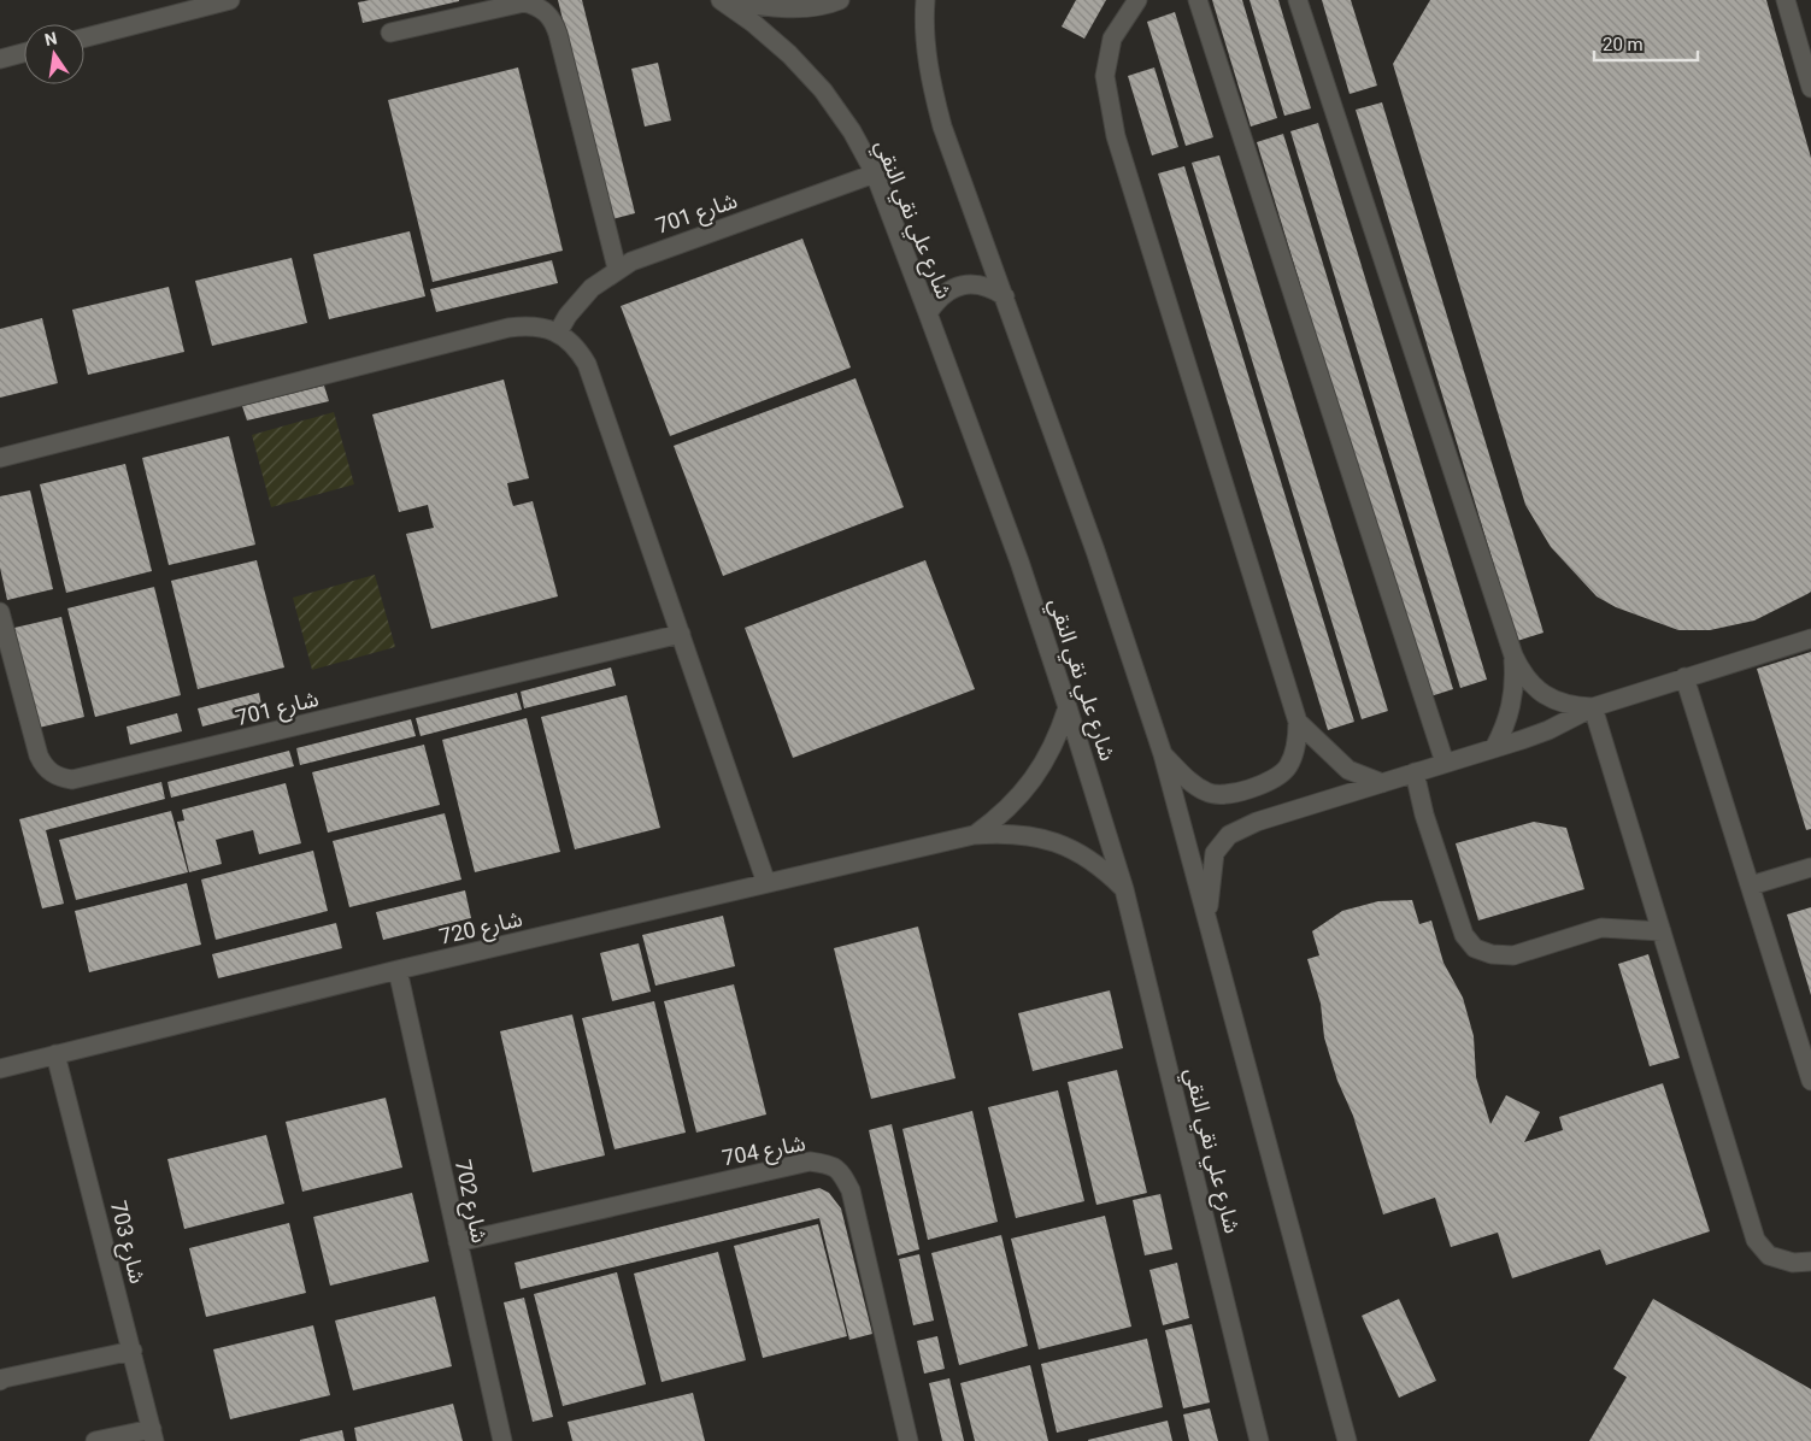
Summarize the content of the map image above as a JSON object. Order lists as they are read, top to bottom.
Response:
{
  "streets": {
    "street": [
      "شارع 701",
      "شارع علي نقي النقي",
      "شارع 720",
      "شارع 704",
      "شارع 702",
      "شارع 703"
    ]
  },
  "crossings": [
    ["شارع 701", "شارع علي نقي النقي"],
    ["شارع علي نقي النقي", "شارع 720"],
    ["شارع 720", "شارع 702"],
    ["شارع 720", "شارع 703"],
    ["شارع 704", "شارع 702"]
  ],
  "scale_bar": "20 m",
  "north": "top"
}
